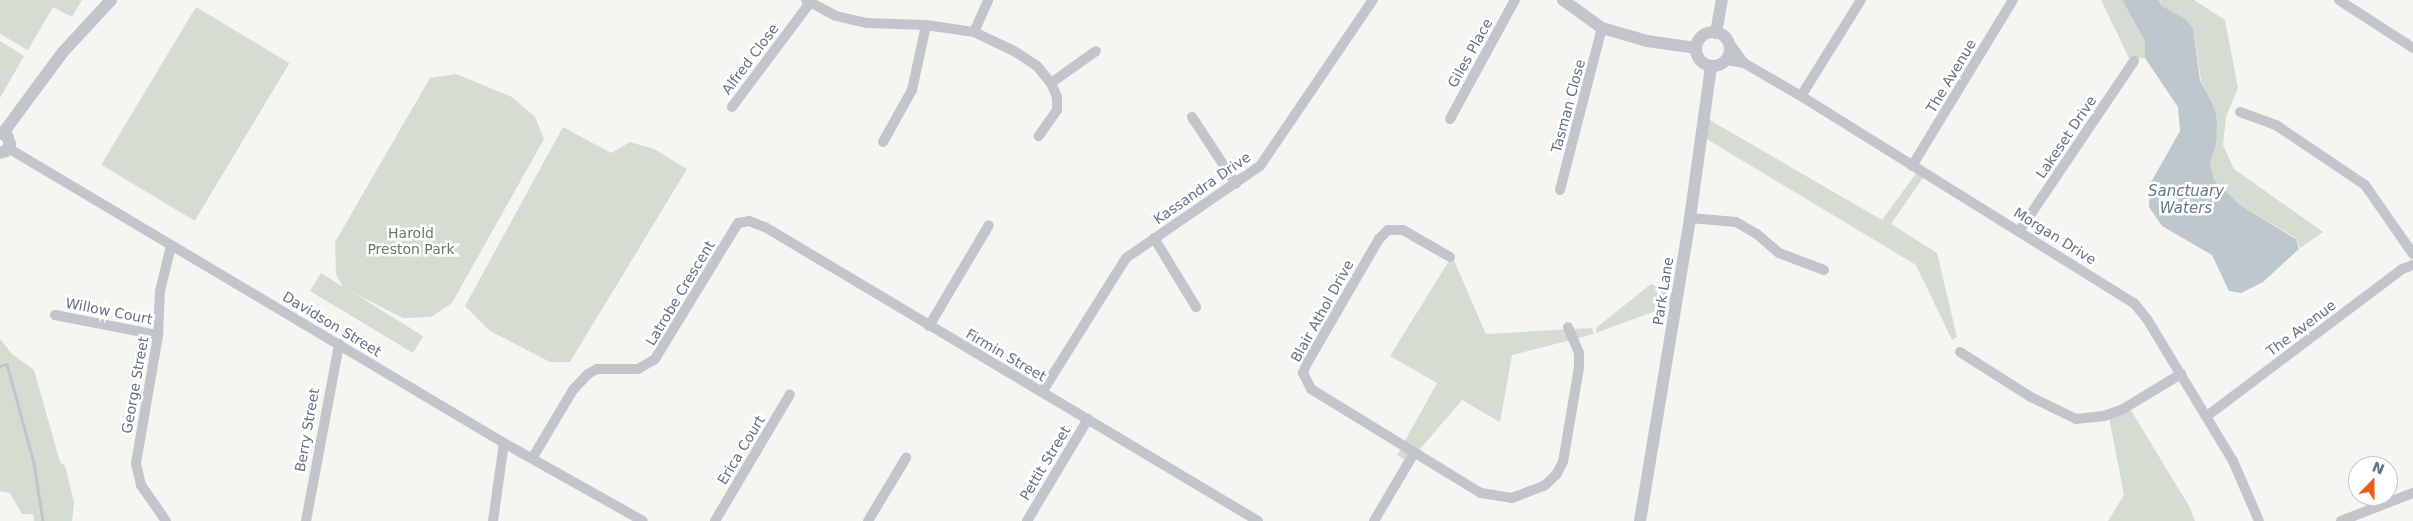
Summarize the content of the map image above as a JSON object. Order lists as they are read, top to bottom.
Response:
{
  "streets": {
    "street": [
      "Giles Place",
      "Alfred Close",
      "The Avenue",
      "Tasman Close",
      "Lakeset Drive",
      "Kassandra Drive",
      "Morgan Drive",
      "Park Lane",
      "Latrobe Crescent",
      "Willow Court",
      "Blair Athol Drive",
      "Davidson Street",
      "Firmin Street",
      "George Street",
      "Berry Street",
      "Erica Court",
      "Pettit Street"
    ]
  },
  "crossings": [
    ["The Avenue", "Morgan Drive"],
    ["Lakeset Drive", "Morgan Drive"],
    ["Kassandra Drive", "Firmin Street"],
    ["Morgan Drive", "Park Lane"],
    ["Latrobe Crescent", "Davidson Street"],
    ["Latrobe Crescent", "Firmin Street"],
    ["Willow Court", "George Street"],
    ["Davidson Street", "George Street"],
    ["Davidson Street", "Berry Street"],
    ["Firmin Street", "Pettit Street"]
  ],
  "water": ["Sanctuary Waters"],
  "parks": ["Harold Preston Park"],
  "north": "top"
}
